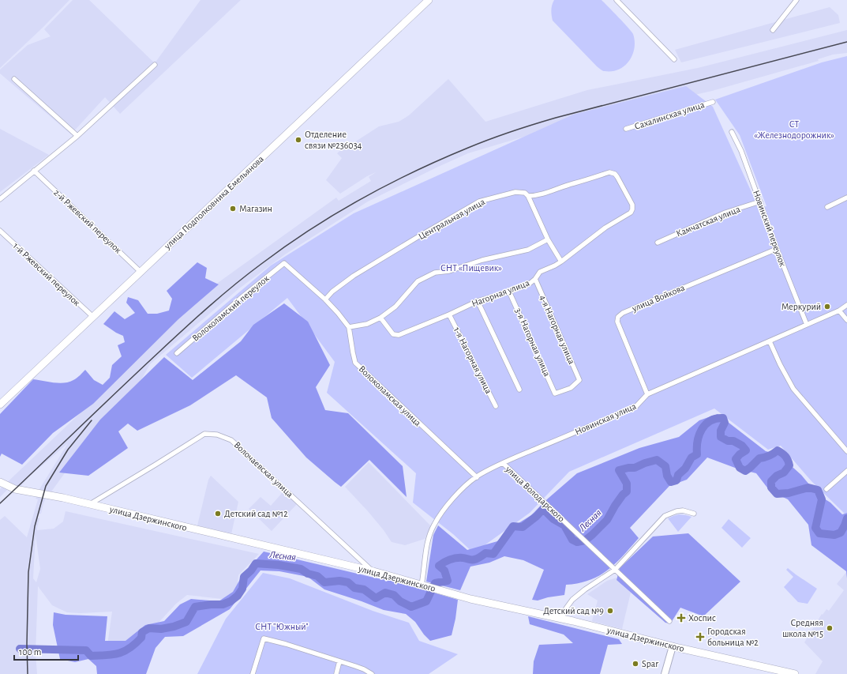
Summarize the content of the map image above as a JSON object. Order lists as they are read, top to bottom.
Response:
{
  "streets": {
    "main road": ["улица Подполковника Емельянова", "улица Дзержинского"],
    "street": [
      "Сахалинская улица",
      "Центральная улица",
      "2-й Ржевский переулок",
      "Камчатская улица",
      "Новинский переулок",
      "1-й Ржевский переулок",
      "Нагорная улица",
      "улица Войкова",
      "Волоколамский переулок",
      "4-я Нагорная улица",
      "3-я Нагорная улица",
      "1-я Нагорная улица",
      "Волоколамская улица",
      "Новинская улица",
      "Волочаевская улица",
      "улица Володарского"
    ]
  },
  "crossings": [
    ["улица Подполковника Емельянова", "2-й Ржевский переулок"],
    ["улица Подполковника Емельянова", "1-й Ржевский переулок"],
    ["Центральная улица", "Нагорная улица"],
    ["Центральная улица", "Волоколамская улица"],
    ["Камчатская улица", "Новинский переулок"],
    ["Новинский переулок", "улица Войкова"],
    ["Новинский переулок", "Новинская улица"],
    ["Нагорная улица", "4-я Нагорная улица"],
    ["Нагорная улица", "3-я Нагорная улица"],
    ["Нагорная улица", "1-я Нагорная улица"],
    ["улица Войкова", "Новинская улица"],
    ["Волоколамский переулок", "Волоколамская улица"],
    ["4-я Нагорная улица", "3-я Нагорная улица"],
    ["Волоколамская улица", "Новинская улица"],
    ["Новинская улица", "улица Володарского"],
    ["Новинская улица", "улица Дзержинского"],
    ["Волочаевская улица", "улица Дзержинского"]
  ],
  "water": ["Лесная"],
  "parks": ["СТ «Железнодорожник»", "СНТ «Пищевик»", "СНТ \"Южный\""],
  "places": {
    "other": [
      "Отделение связи №236034",
      "Магазин",
      "Меркурий",
      "Детский сад №12",
      "Детский сад №9",
      "Средняя школа №15",
      "Spar"
    ],
    "health": ["Хоспис", "Городская больница №2"]
  },
  "scale_bar": "100 m"
}
